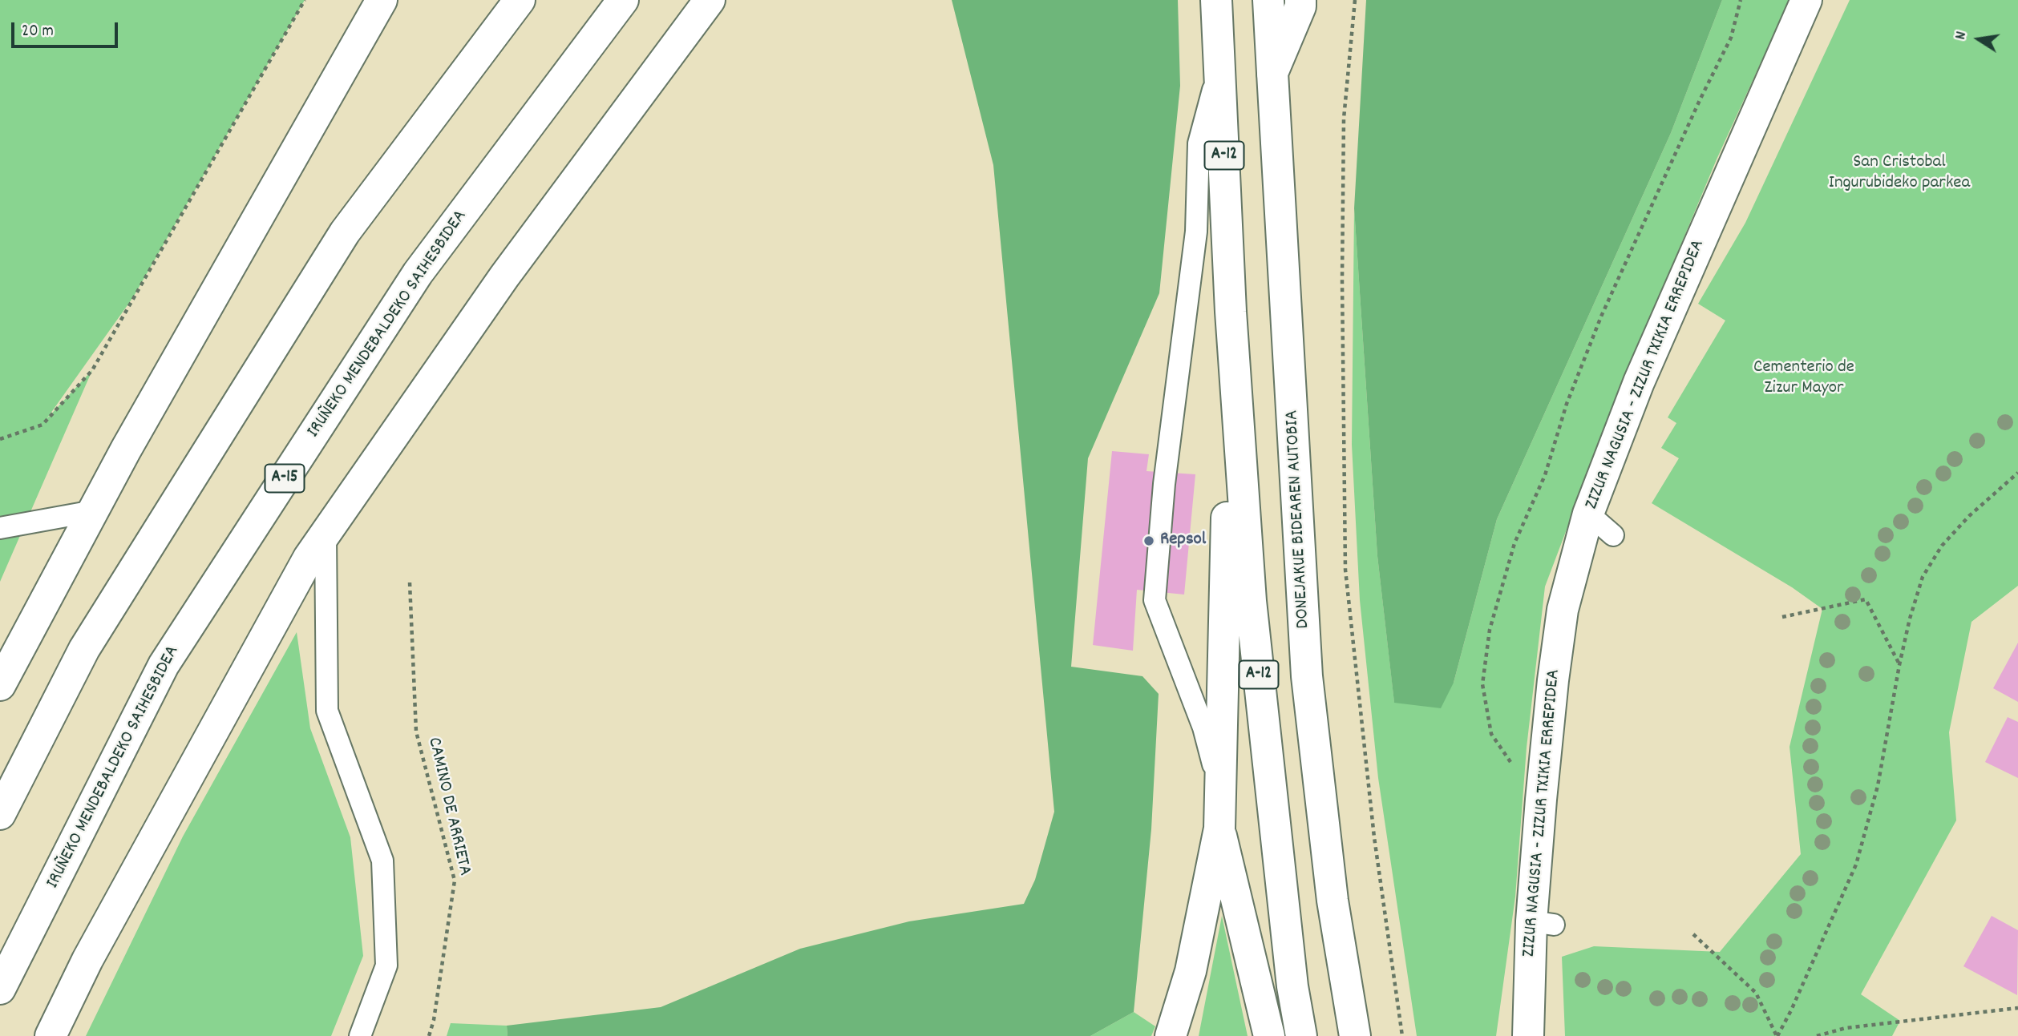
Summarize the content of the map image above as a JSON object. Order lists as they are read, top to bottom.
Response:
{
  "streets": {
    "main road": [
      "A-12",
      "IRUÑEKO MENDEBALDEKO SAIHESBIDEA",
      "ZIZUR NAGUSIA - ZIZUR TXIKIA ERREPIDEA",
      "A-15",
      "DONEJAKUE BIDEAREN AUTOBIA"
    ],
    "path": ["CAMINO DE ARRIETA"]
  },
  "parks": ["San Cristobal Ingurubideko parkea", "Cementerio de Zizur Mayor"],
  "places": ["Repsol"],
  "scale_bar": "20 m",
  "north": "left"
}
